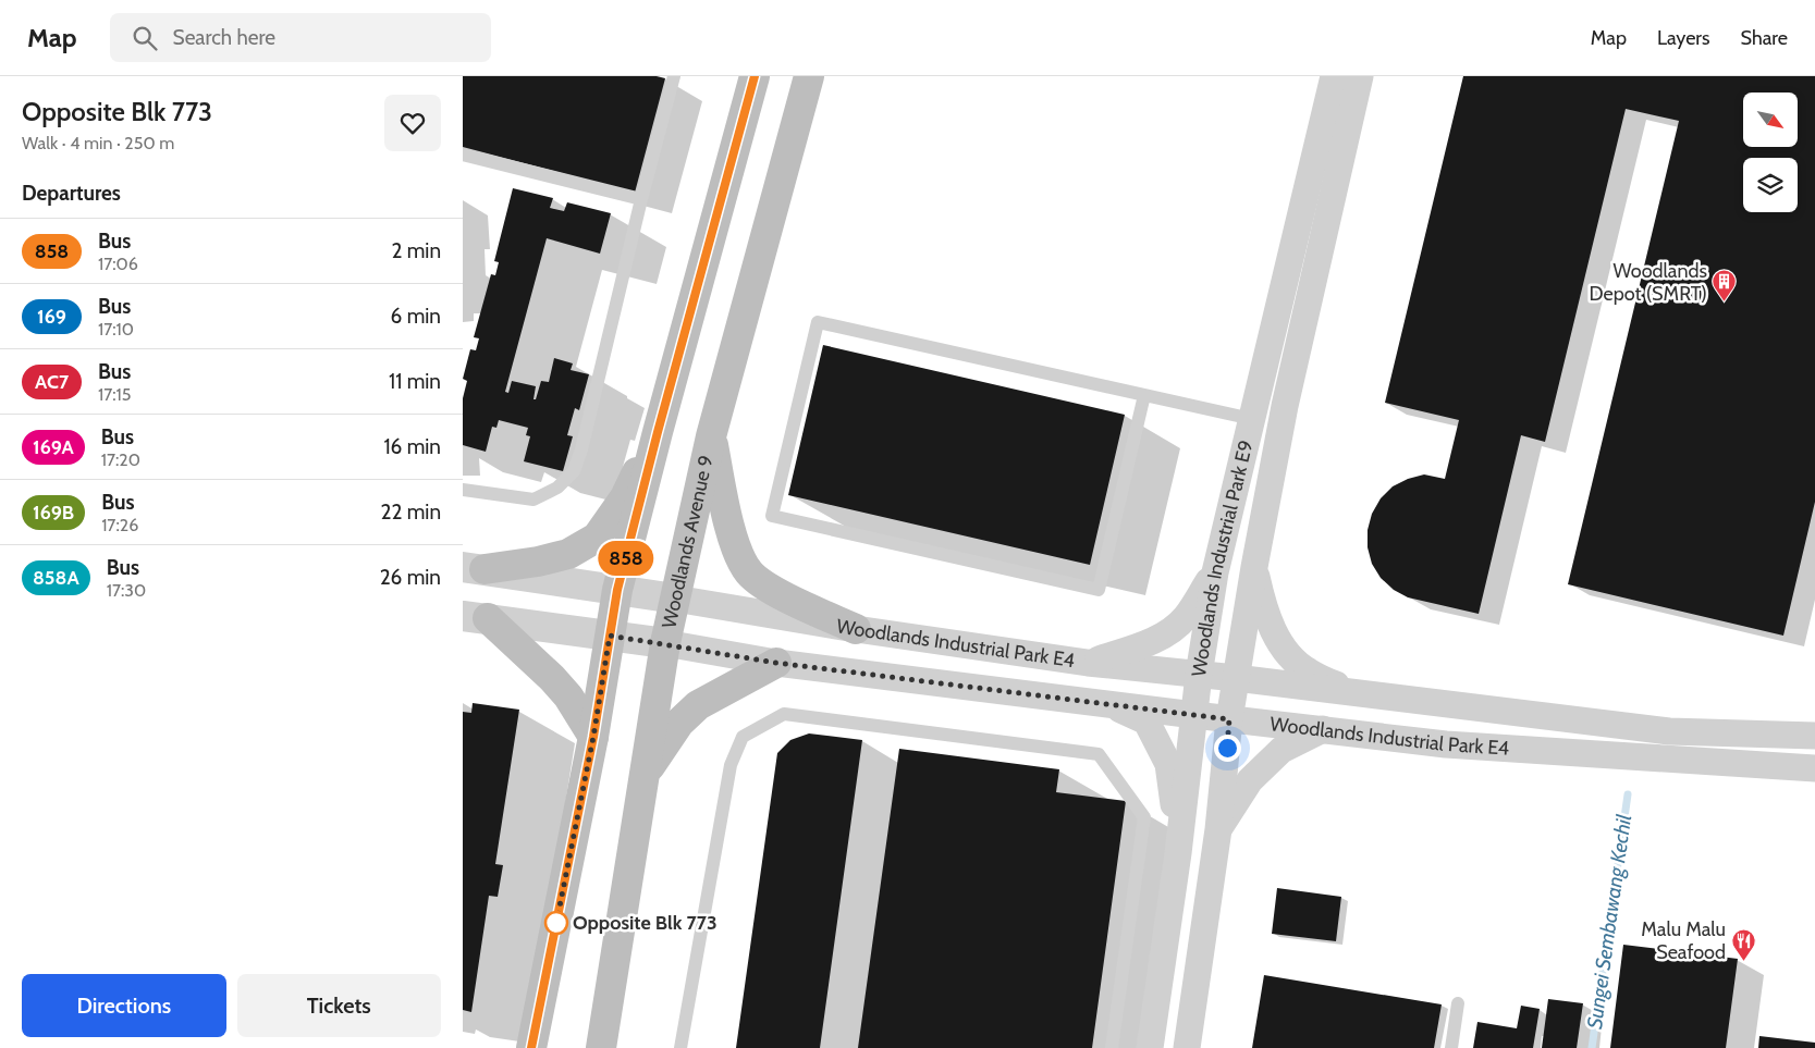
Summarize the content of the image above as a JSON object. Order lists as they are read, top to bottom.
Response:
{
  "streets": {
    "main road": ["Woodlands Avenue 9"],
    "street": ["Woodlands Industrial Park E9", "Woodlands Industrial Park E4"]
  },
  "crossings": [
    ["Woodlands Avenue 9", "Woodlands Industrial Park E4"],
    ["Woodlands Industrial Park E9", "Woodlands Industrial Park E4"]
  ],
  "water": ["Sungei Sembawang Kechil"],
  "places": {
    "building": ["Woodlands Depot (SMRT)"],
    "other": ["Opposite Blk 773"],
    "restaurant": ["Malu Malu Seafood"]
  },
  "lines": ["bus line 858"],
  "north": "bottom right",
  "page": {
    "header": "Map",
    "search": "Search here",
    "nav": ["Map", "Layers", "Share"],
    "heading": [
      ["Opposite Blk 773", "Walk · 4 min · 250 m"],
      "Departures"
    ],
    "on_map": "858",
    "list": [
      {
        "mark": "858",
        "name": "Bus",
        "note": "17:06",
        "value": "2 min"
      },
      {
        "mark": "169",
        "name": "Bus",
        "note": "17:10",
        "value": "6 min"
      },
      {
        "mark": "AC7",
        "name": "Bus",
        "note": "17:15",
        "value": "11 min"
      },
      {
        "mark": "169A",
        "name": "Bus",
        "note": "17:20",
        "value": "16 min"
      },
      {
        "mark": "169B",
        "name": "Bus",
        "note": "17:26",
        "value": "22 min"
      },
      {
        "mark": "858A",
        "name": "Bus",
        "note": "17:30",
        "value": "26 min"
      }
    ],
    "buttons": ["Directions", "Tickets"]
  }
}
